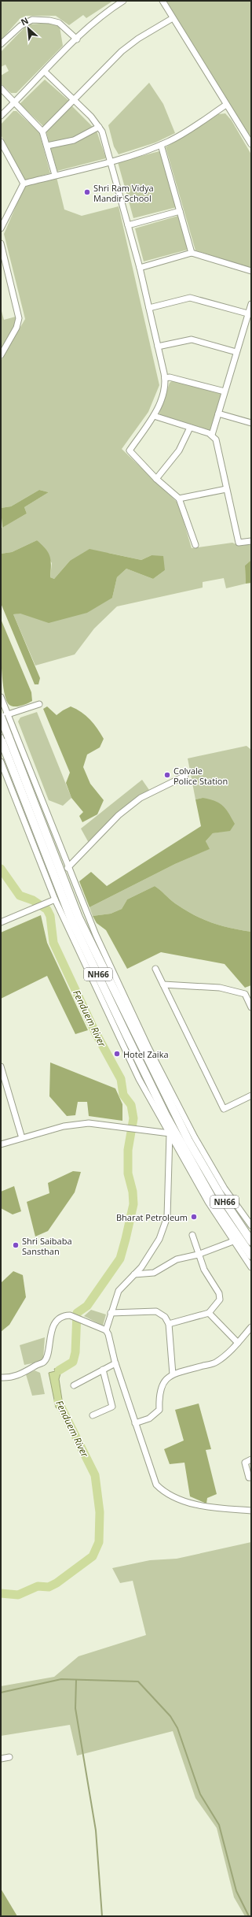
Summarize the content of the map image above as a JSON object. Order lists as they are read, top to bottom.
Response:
{
  "streets": {
    "highway": ["NH66"]
  },
  "water": ["Fenduem River"],
  "places": [
    "Shri Ram Vidya Mandir School",
    "Colvale Police Station",
    "Hotel Zaika",
    "Bharat Petroleum",
    "Shri Saibaba Sansthan"
  ],
  "north": "top left"
}
